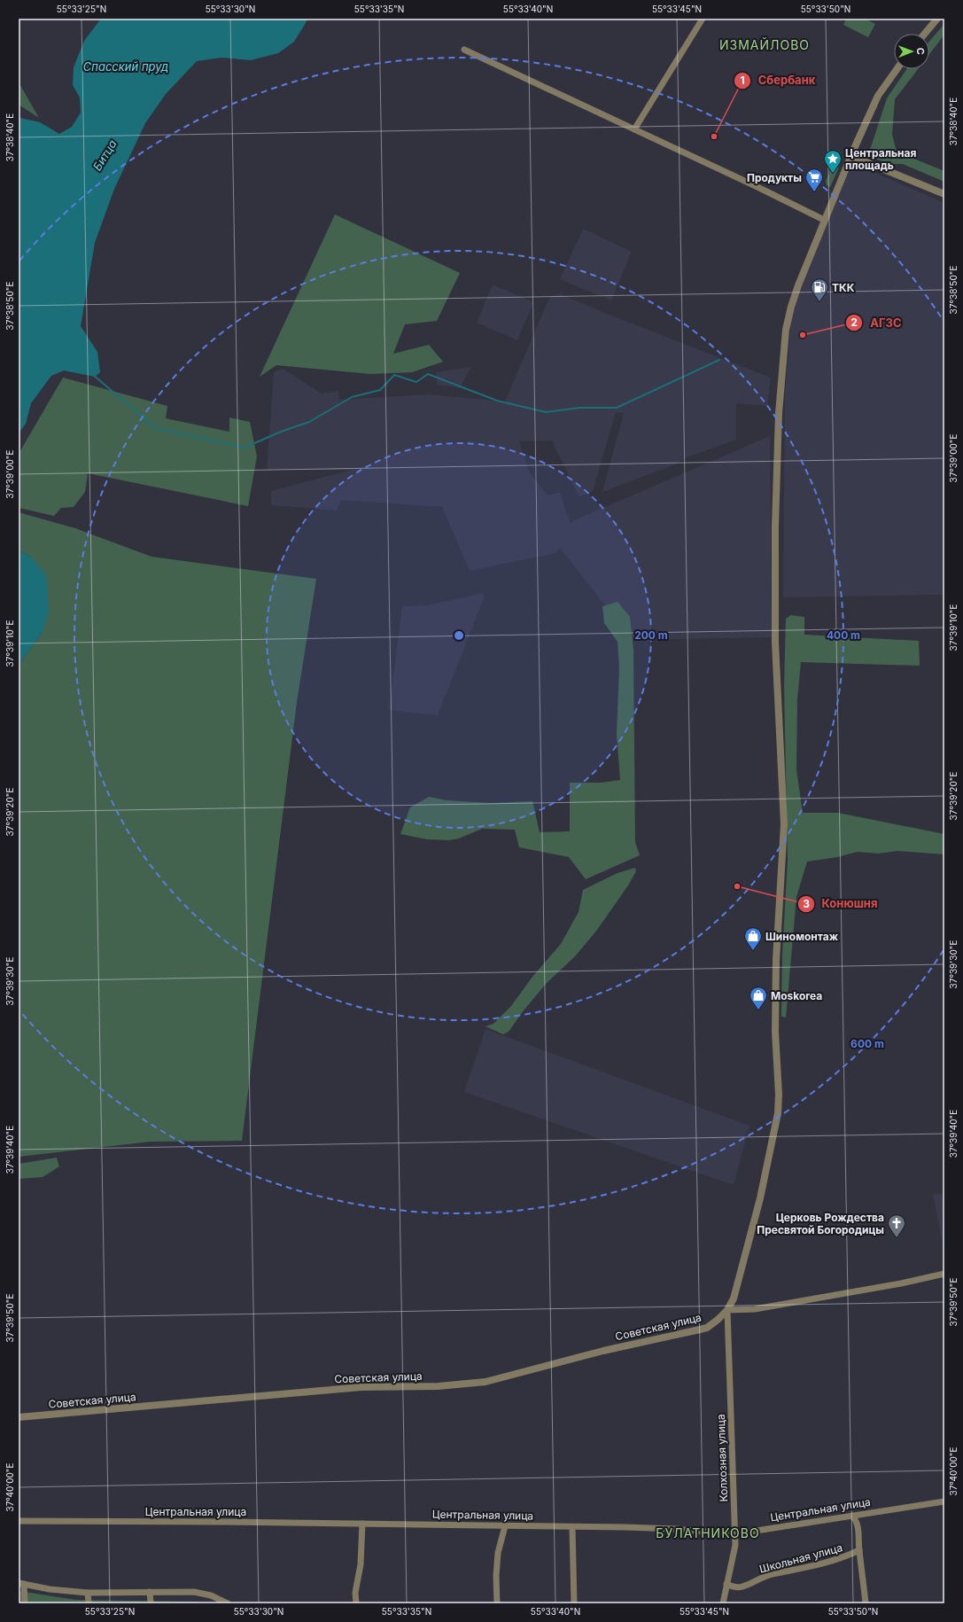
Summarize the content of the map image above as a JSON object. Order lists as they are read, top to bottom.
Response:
{
  "streets": {
    "street": [
      "Советская улица",
      "Колхозная улица",
      "Центральная улица",
      "Школьная улица"
    ]
  },
  "crossings": [
    ["Советская улица", "Колхозная улица"],
    ["Колхозная улица", "Центральная улица"],
    ["Колхозная улица", "Школьная улица"],
    ["Центральная улица", "Школьная улица"]
  ],
  "districts": ["ИЗМАЙЛОВО", "БУЛАТНИКОВО"],
  "water": ["Спасский пруд", "Битца"],
  "places": {
    "other": ["Сбербанк", "АГЗС", "Конюшня"],
    "place": ["Центральная площадь"],
    "supermarket": ["Продукты"],
    "fuel station": ["ТКК"],
    "shop": ["Шиномонтаж", "Moskorea"],
    "church": ["Церковь Рождества Пресвятой Богородицы"]
  },
  "north": "right",
  "coordinates": [
    "55°33'25\"N",
    "55°33'30\"N",
    "55°33'35\"N",
    "55°33'40\"N",
    "55°33'45\"N",
    "55°33'50\"N",
    "37°38'40\"E",
    "37°38'50\"E",
    "37°39'00\"E",
    "37°39'10\"E",
    "37°39'20\"E",
    "37°39'30\"E",
    "37°39'40\"E",
    "37°39'50\"E",
    "37°40'00\"E"
  ],
  "rings": ["200 m", "400 m", "600 m"]
}
